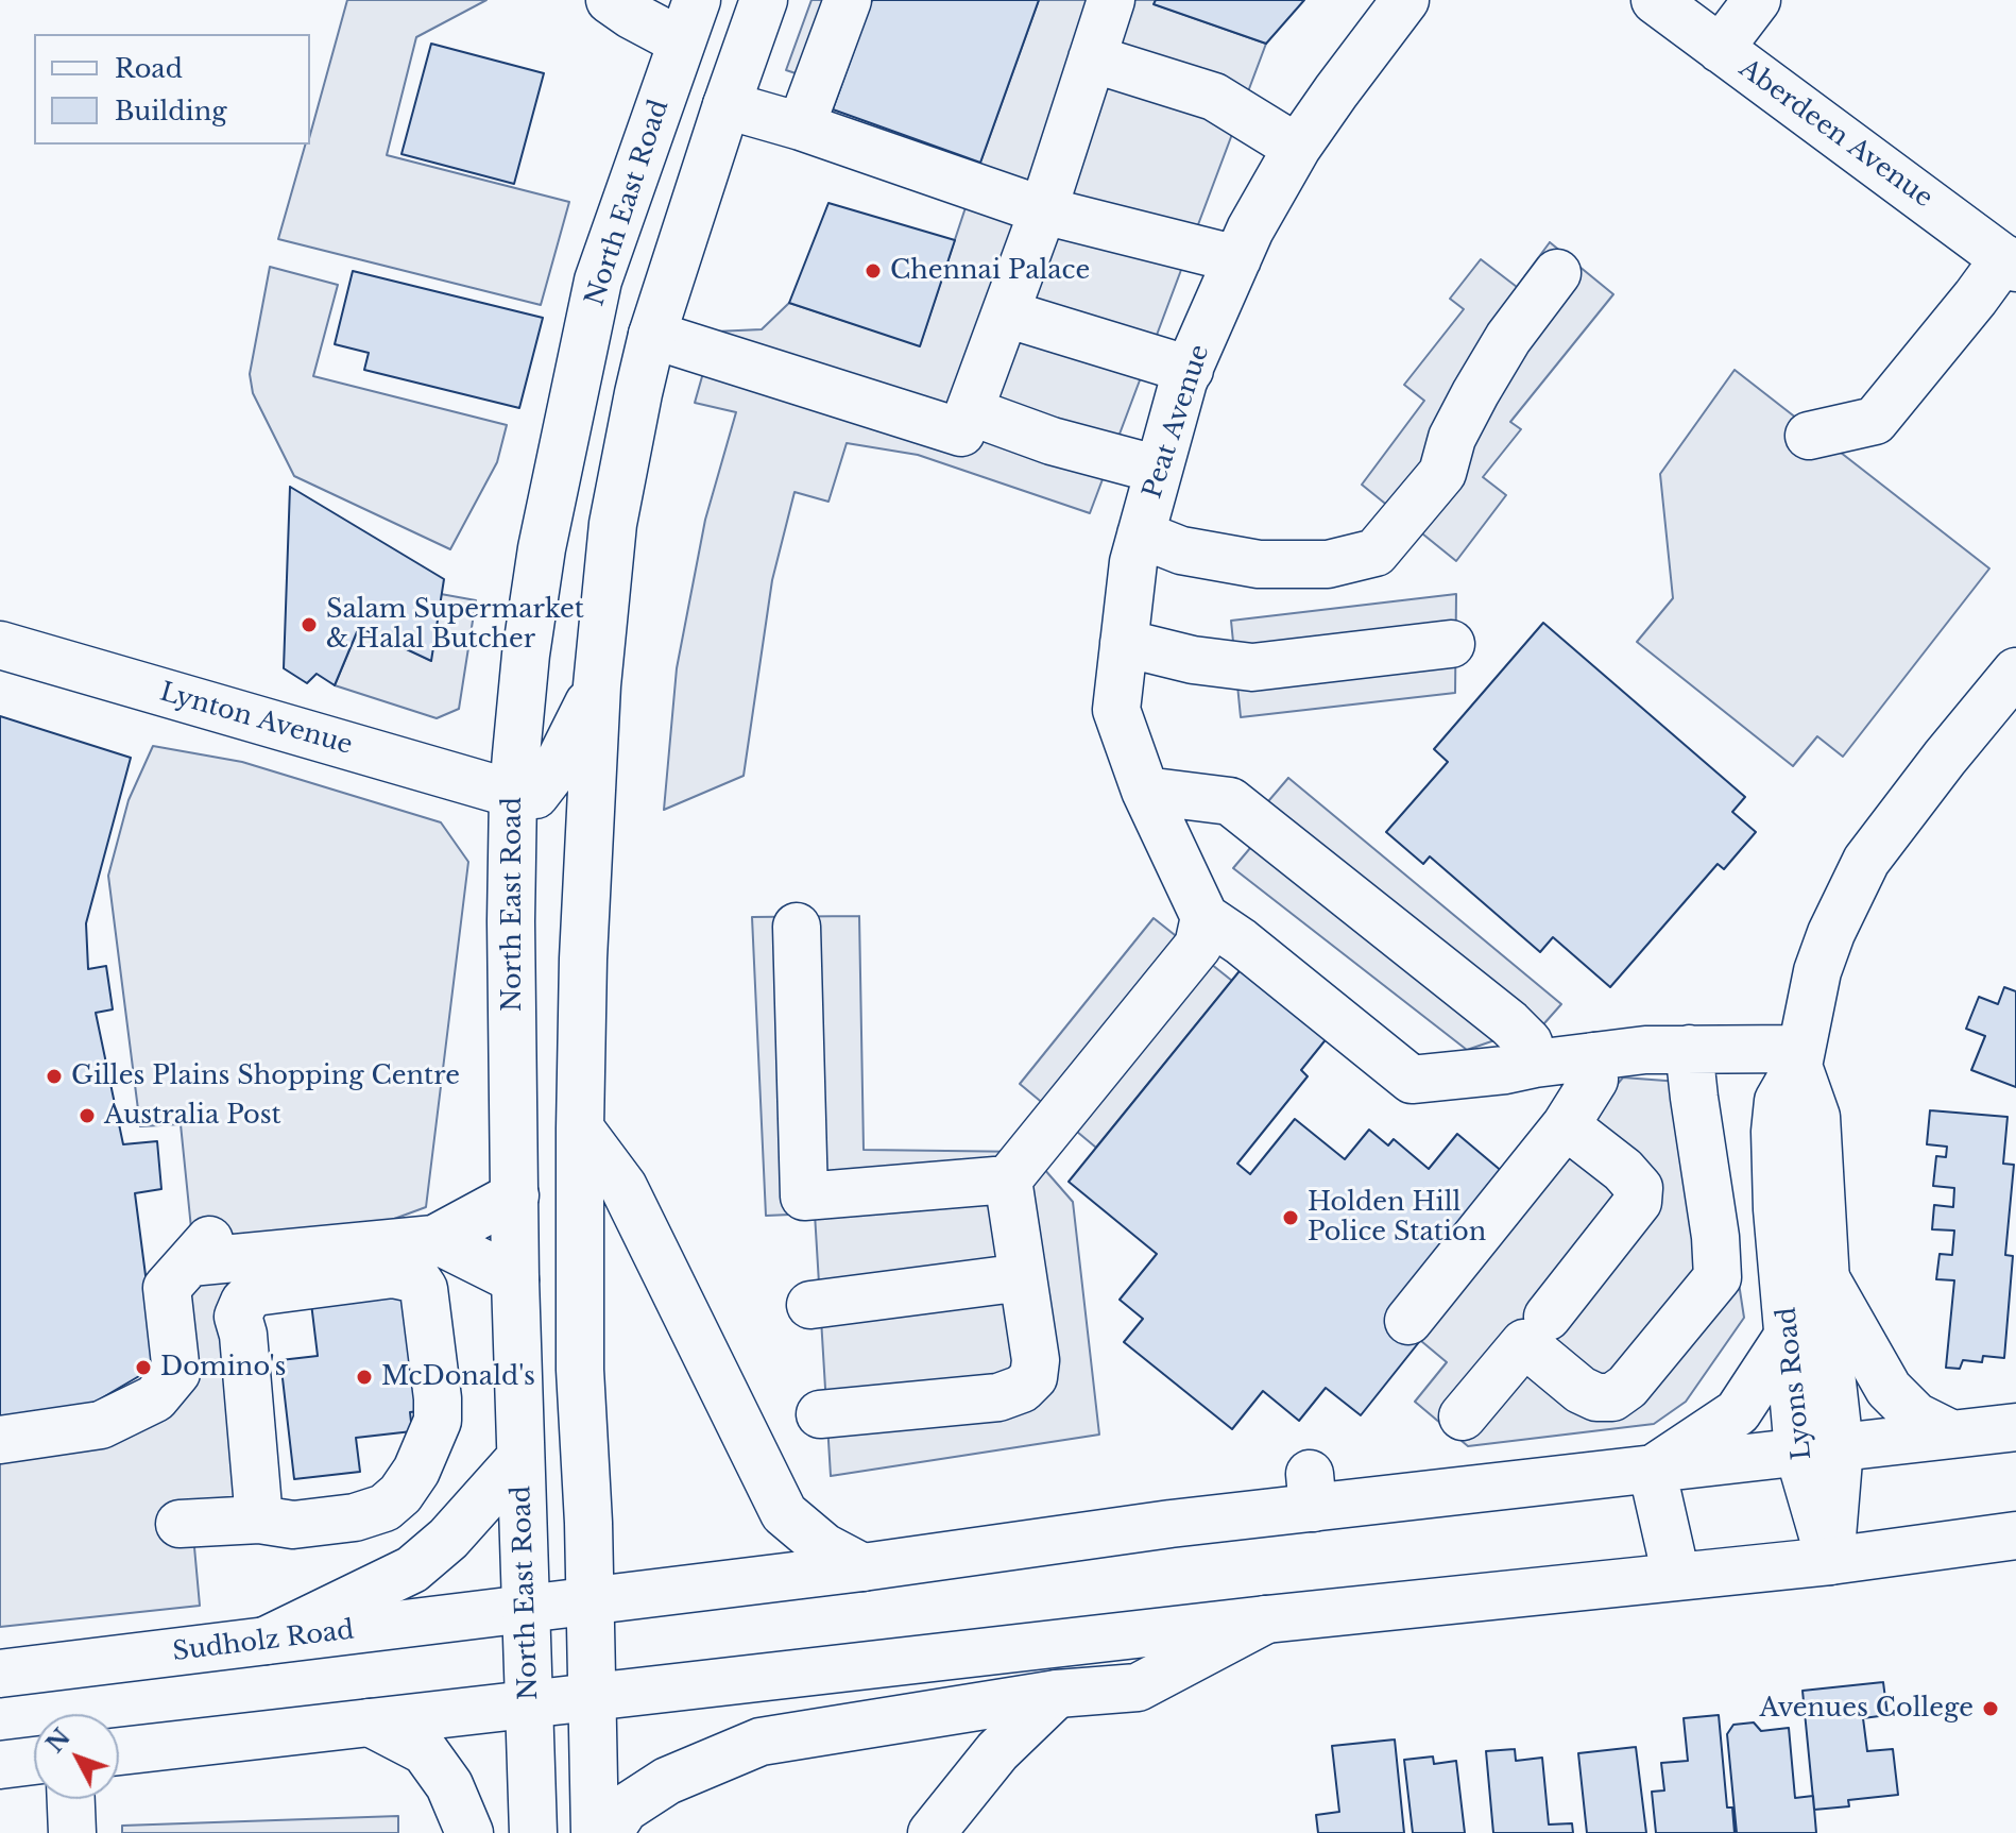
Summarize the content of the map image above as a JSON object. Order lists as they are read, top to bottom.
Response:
{
  "streets": {
    "main road": [
      "Aberdeen Avenue",
      "North East Road",
      "Peat Avenue",
      "Lynton Avenue",
      "Lyons Road",
      "Sudholz Road"
    ]
  },
  "crossings": [
    ["North East Road", "Lynton Avenue"],
    ["North East Road", "Sudholz Road"],
    ["Lyons Road", "Sudholz Road"]
  ],
  "places": [
    "Chennai Palace",
    "Salam Supermarket & Halal Butcher",
    "Gilles Plains Shopping Centre",
    "Australia Post",
    "Holden Hill Police Station",
    "Domino's",
    "McDonald's",
    "Avenues College"
  ],
  "legend": ["Road", "Building"],
  "north": "top left"
}
